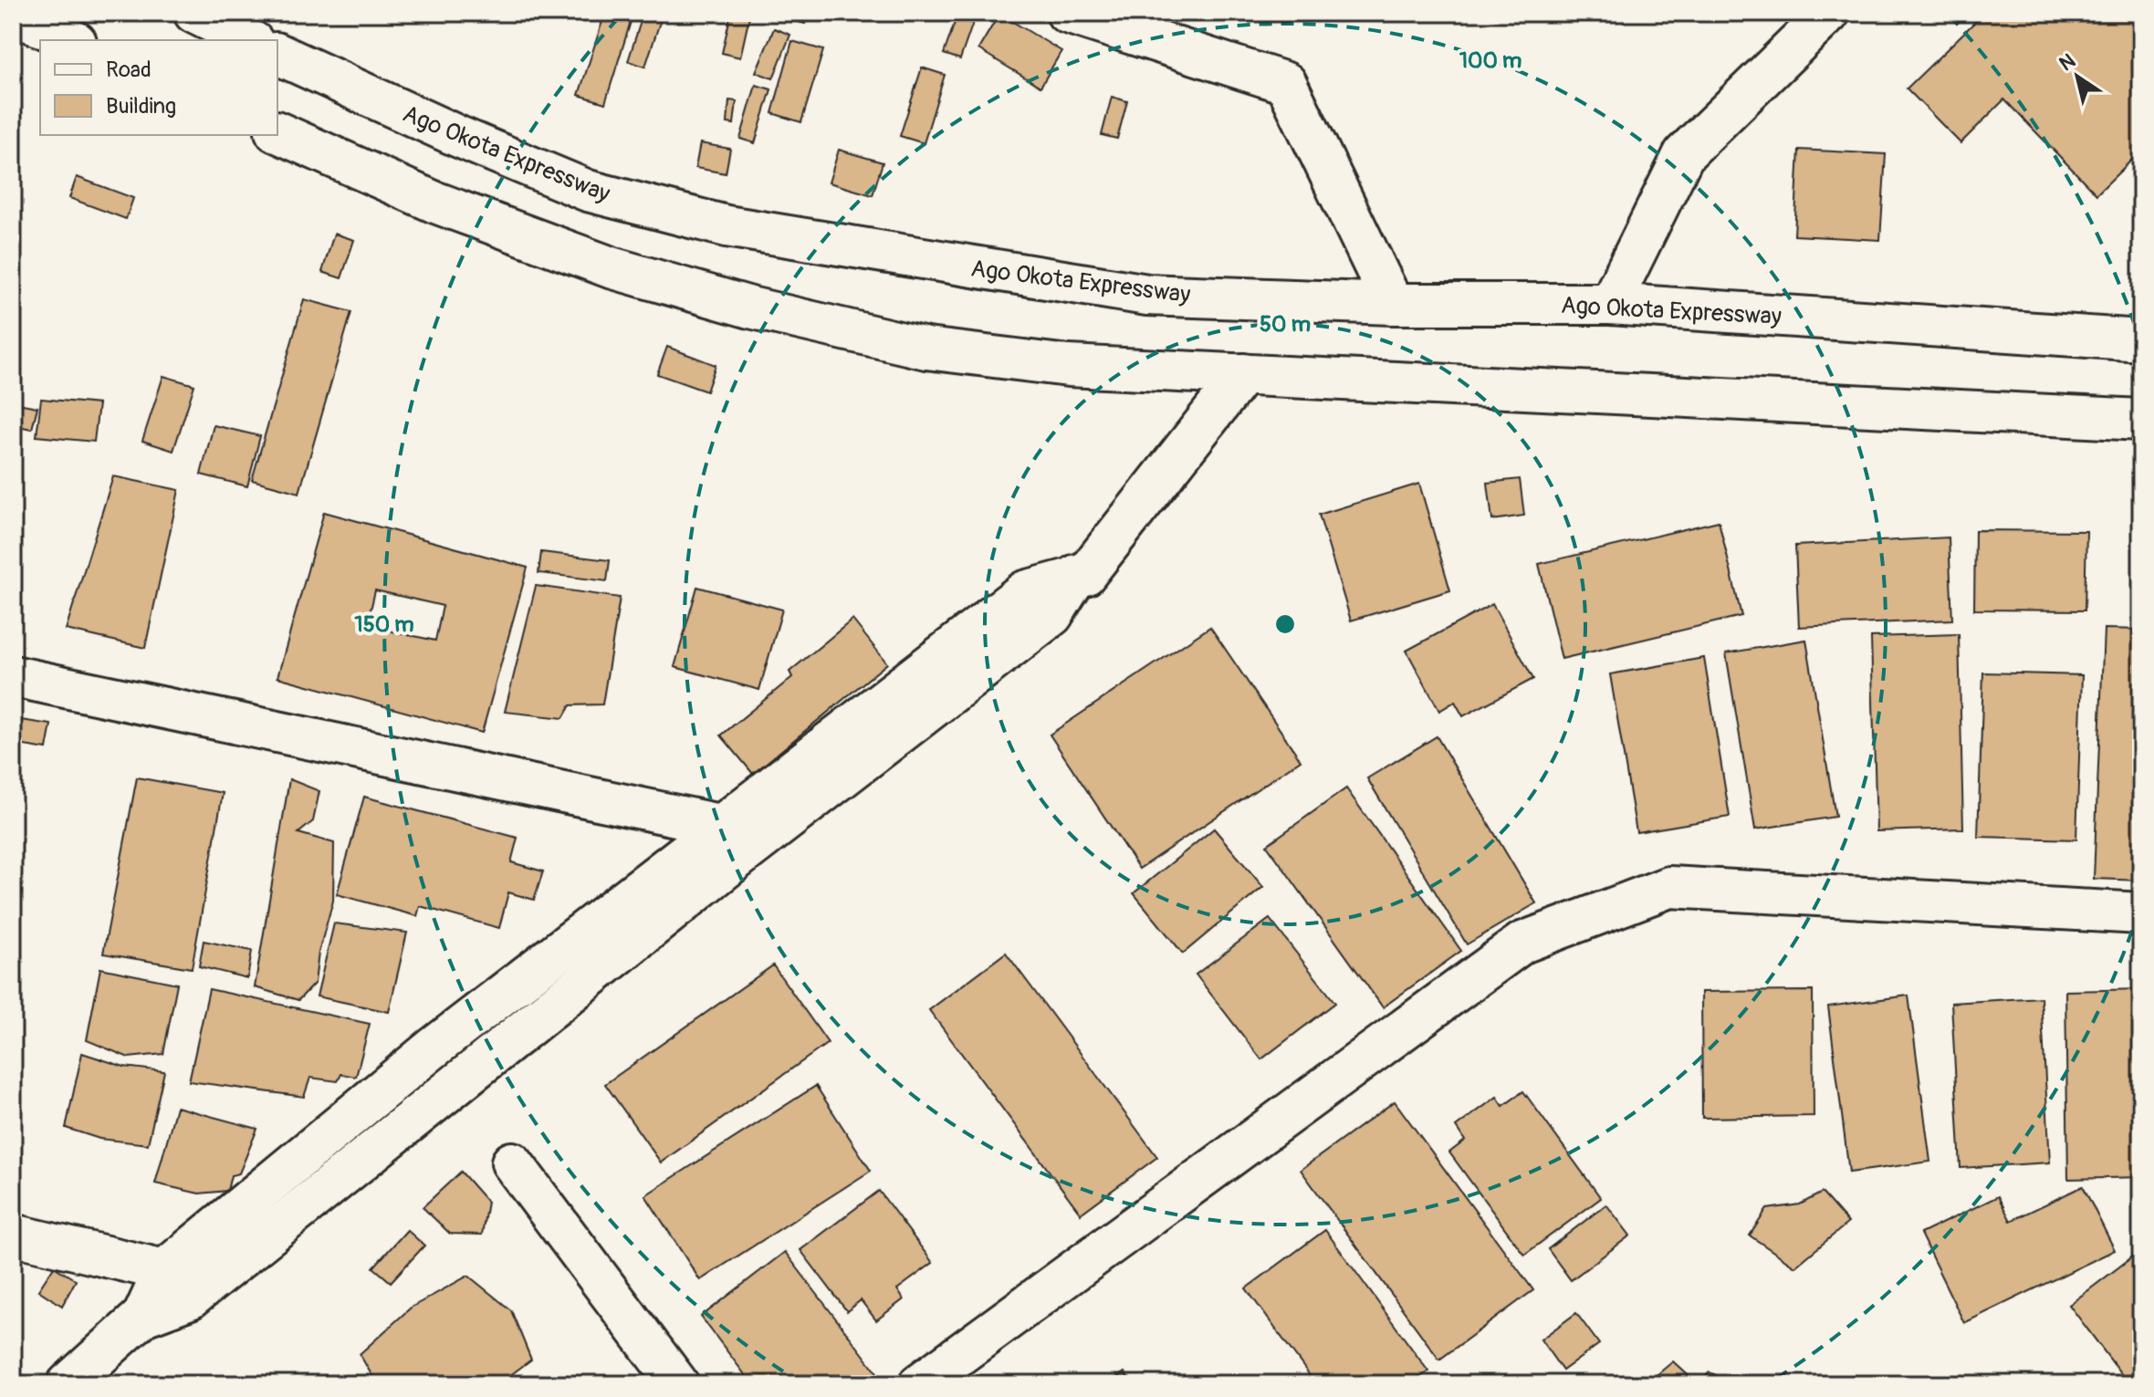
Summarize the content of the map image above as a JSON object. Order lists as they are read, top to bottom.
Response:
{
  "streets": {
    "street": ["Ago Okota Expressway"]
  },
  "legend": ["Road", "Building"],
  "north": "top left",
  "rings": ["100 m", "50 m", "150 m"]
}
